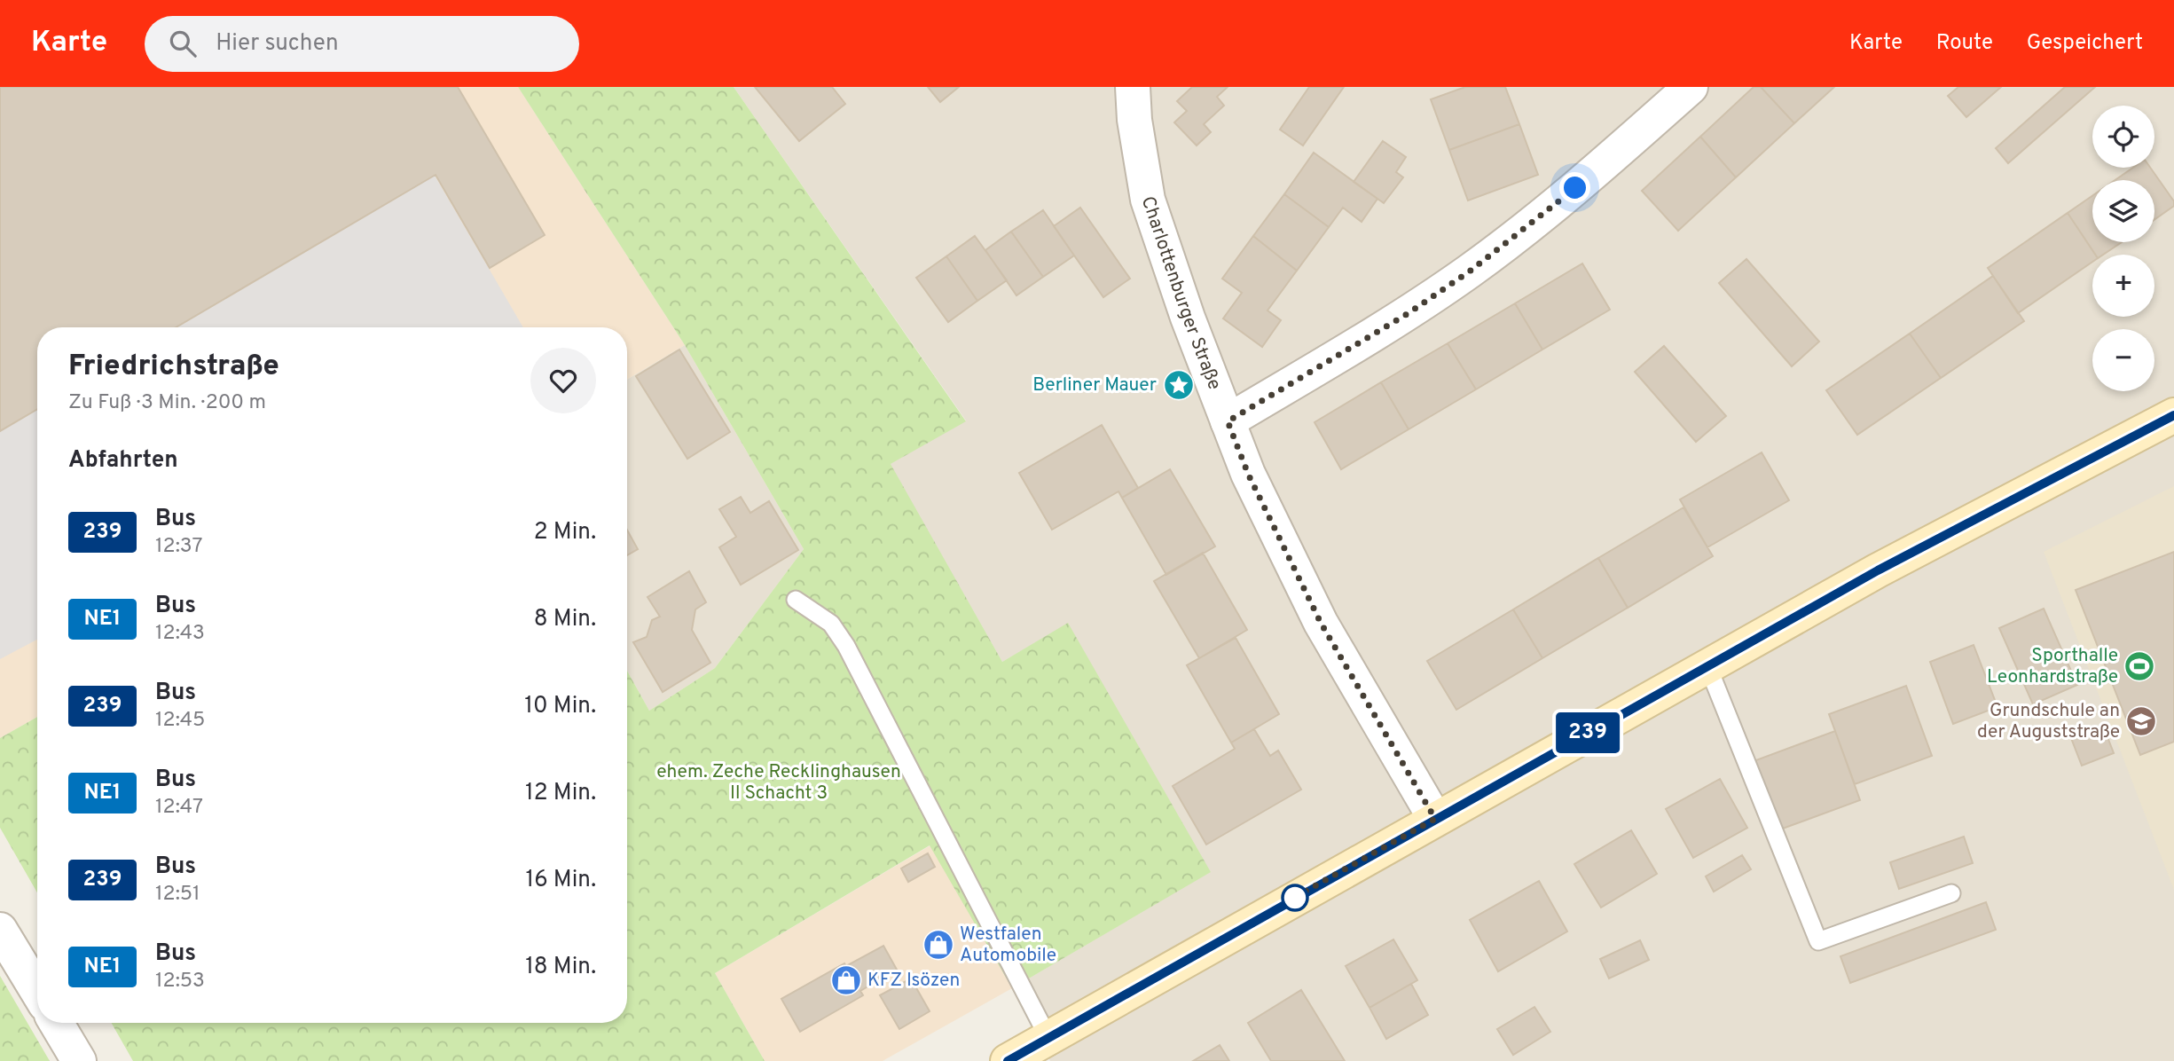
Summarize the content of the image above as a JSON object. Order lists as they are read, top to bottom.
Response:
{
  "streets": {
    "street": ["Charlottenburger Straße"]
  },
  "parks": ["ehem. Zeche Recklinghausen II Schacht 3"],
  "places": {
    "place": ["Berliner Mauer"],
    "sports": ["Sporthalle Leonhardstraße"],
    "school or university": ["Grundschule an der Auguststraße"],
    "shop": ["Westfalen Automobile", "KFZ Isözen"]
  },
  "lines": ["bus line 239"],
  "page": {
    "header": "Karte",
    "search": "Hier suchen",
    "nav": ["Karte", "Route", "Gespeichert"],
    "on_map": "239",
    "map_buttons": ["+", "−"],
    "heading": [
      ["Friedrichstraße", "Zu Fuß · 3 Min. · 200 m"],
      "Abfahrten"
    ],
    "list": [
      {
        "mark": "239",
        "name": "Bus",
        "note": "12:37",
        "value": "2 Min."
      },
      {
        "mark": "NE1",
        "name": "Bus",
        "note": "12:43",
        "value": "8 Min."
      },
      {
        "mark": "239",
        "name": "Bus",
        "note": "12:45",
        "value": "10 Min."
      },
      {
        "mark": "NE1",
        "name": "Bus",
        "note": "12:47",
        "value": "12 Min."
      },
      {
        "mark": "239",
        "name": "Bus",
        "note": "12:51",
        "value": "16 Min."
      },
      {
        "mark": "NE1",
        "name": "Bus",
        "note": "12:53",
        "value": "18 Min."
      }
    ]
  }
}
